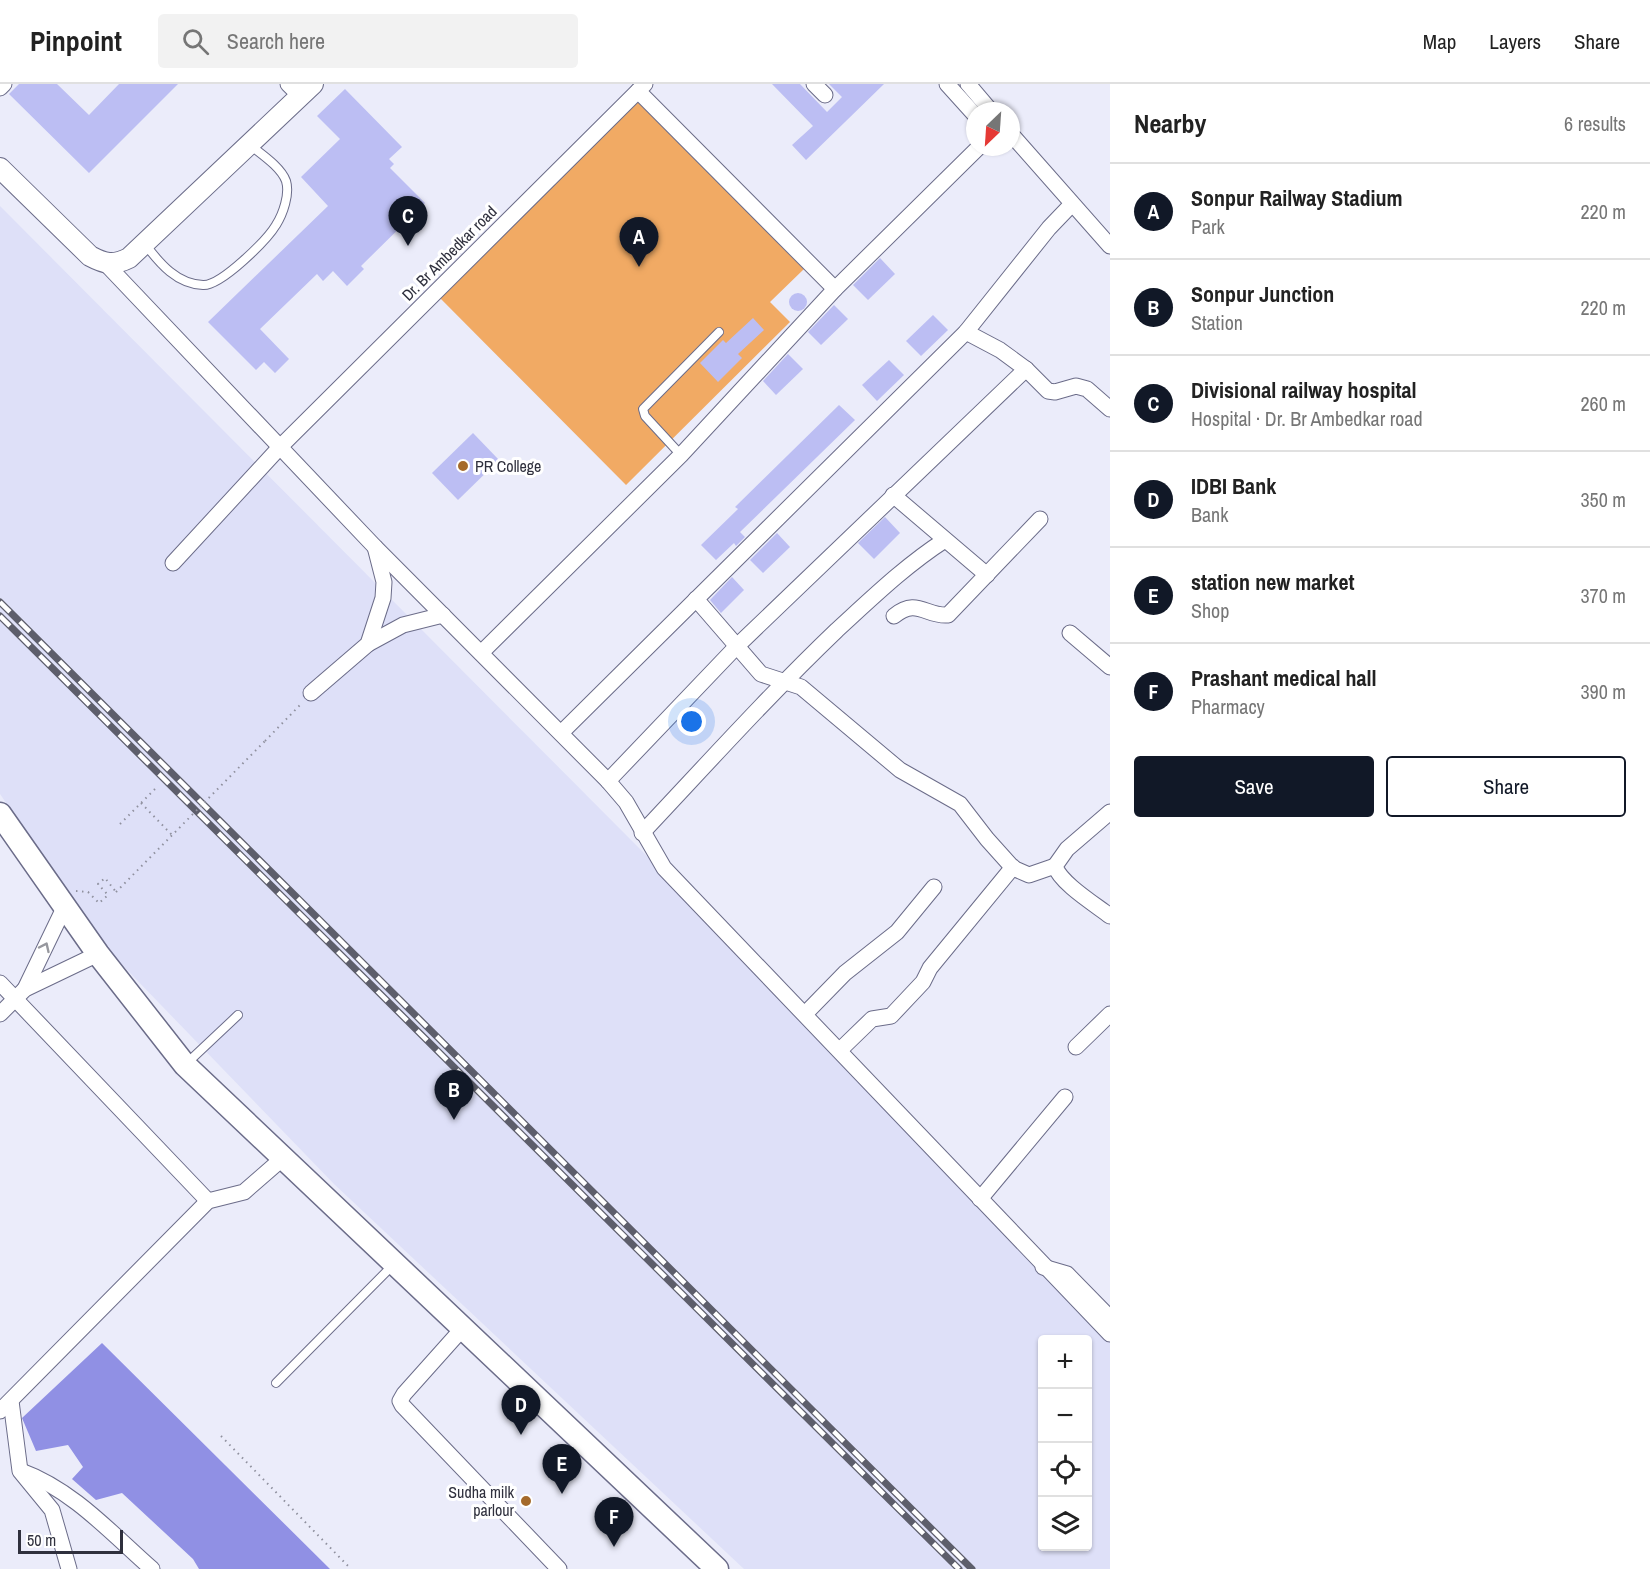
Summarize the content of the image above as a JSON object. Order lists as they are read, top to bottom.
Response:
{
  "streets": {
    "street": ["Dr. Br Ambedkar road"]
  },
  "places": ["PR College", "Sudha milk parlour"],
  "scale_bar": "50 m",
  "north": "bottom left",
  "page": {
    "header": "Pinpoint",
    "search": "Search here",
    "nav": ["Map", "Layers", "Share"],
    "heading": ["Nearby", "6 results"],
    "list": [
      {
        "mark": "A",
        "name": "Sonpur Railway Stadium",
        "note": "Park",
        "value": "220 m"
      },
      {
        "mark": "B",
        "name": "Sonpur Junction",
        "note": "Station",
        "value": "220 m"
      },
      {
        "mark": "C",
        "name": "Divisional railway hospital",
        "note": "Hospital · Dr. Br Ambedkar road",
        "value": "260 m"
      },
      {
        "mark": "D",
        "name": "IDBI Bank",
        "note": "Bank",
        "value": "350 m"
      },
      {
        "mark": "E",
        "name": "station new market",
        "note": "Shop",
        "value": "370 m"
      },
      {
        "mark": "F",
        "name": "Prashant medical hall",
        "note": "Pharmacy",
        "value": "390 m"
      }
    ],
    "pins": [
      "C",
      "A",
      "B",
      "D",
      "E",
      "F"
    ],
    "buttons": ["Save", "Share"],
    "map_buttons": ["+", "−"],
    "scale": "50 m"
  }
}
